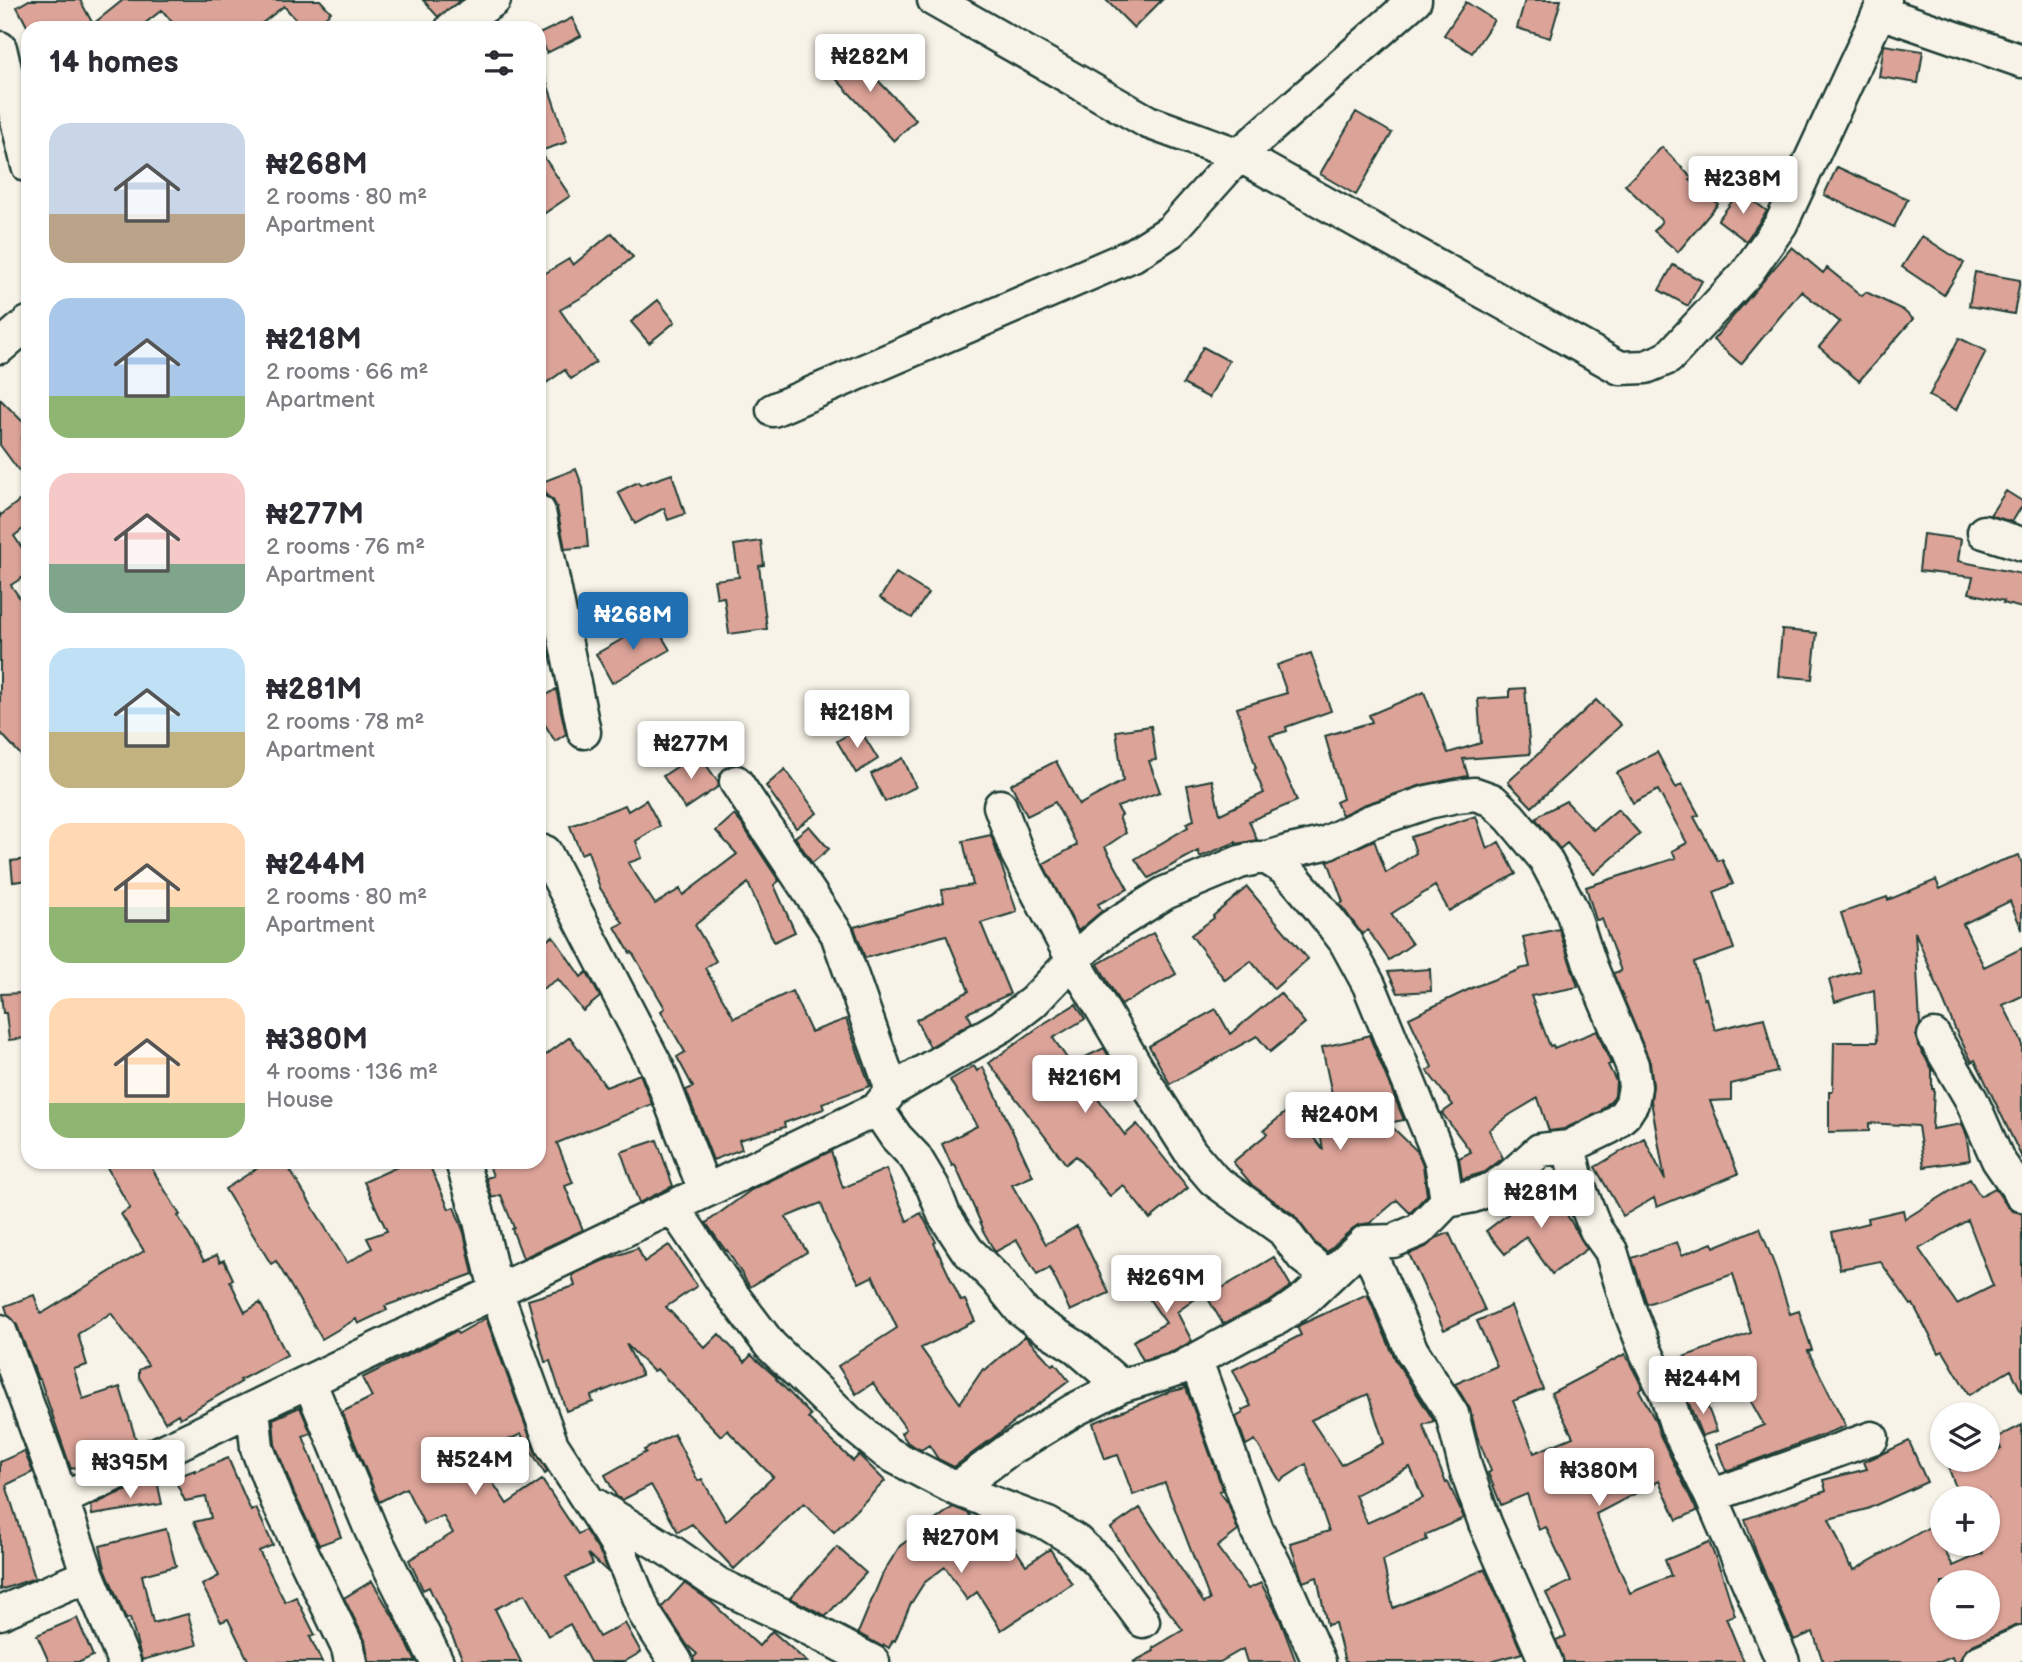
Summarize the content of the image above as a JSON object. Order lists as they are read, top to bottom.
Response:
{
  "page": {
    "heading": "14 homes",
    "price": [
      "₦282M",
      "₦238M",
      "₦268M",
      "₦218M",
      "₦277M",
      "₦216M",
      "₦240M",
      "₦281M",
      "₦269M",
      "₦244M",
      "₦524M",
      "₦395M",
      "₦380M",
      "₦270M"
    ],
    "list": [
      {
        "name": "₦268M",
        "note": "2 rooms · 80 m² · Apartment"
      },
      {
        "name": "₦218M",
        "note": "2 rooms · 66 m² · Apartment"
      },
      {
        "name": "₦277M",
        "note": "2 rooms · 76 m² · Apartment"
      },
      {
        "name": "₦281M",
        "note": "2 rooms · 78 m² · Apartment"
      },
      {
        "name": "₦244M",
        "note": "2 rooms · 80 m² · Apartment"
      },
      {
        "name": "₦380M",
        "note": "4 rooms · 136 m² · House"
      }
    ],
    "map_buttons": ["+", "−"]
  }
}
